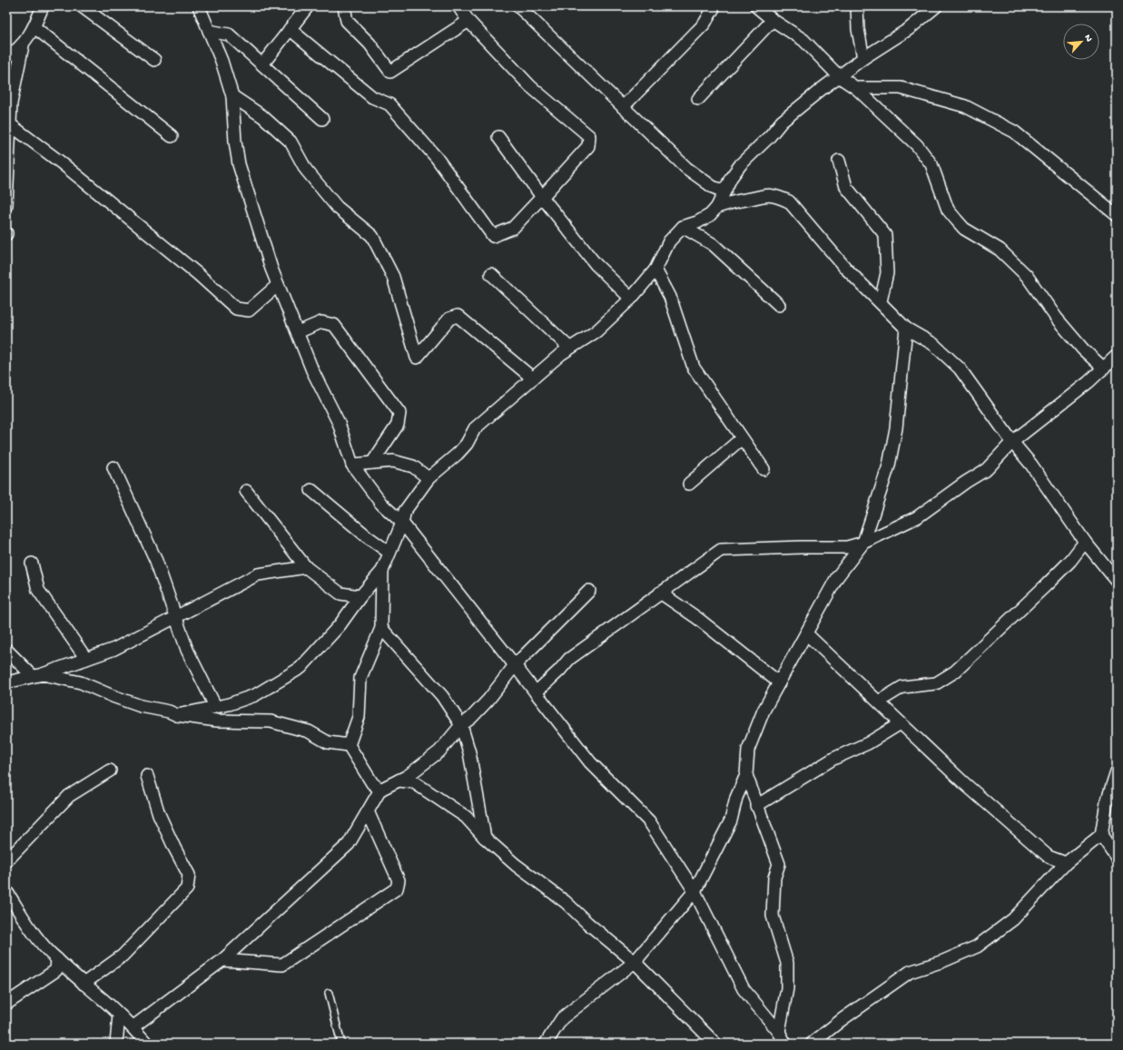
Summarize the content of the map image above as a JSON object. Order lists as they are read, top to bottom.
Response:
{
  "north": "top right"
}
